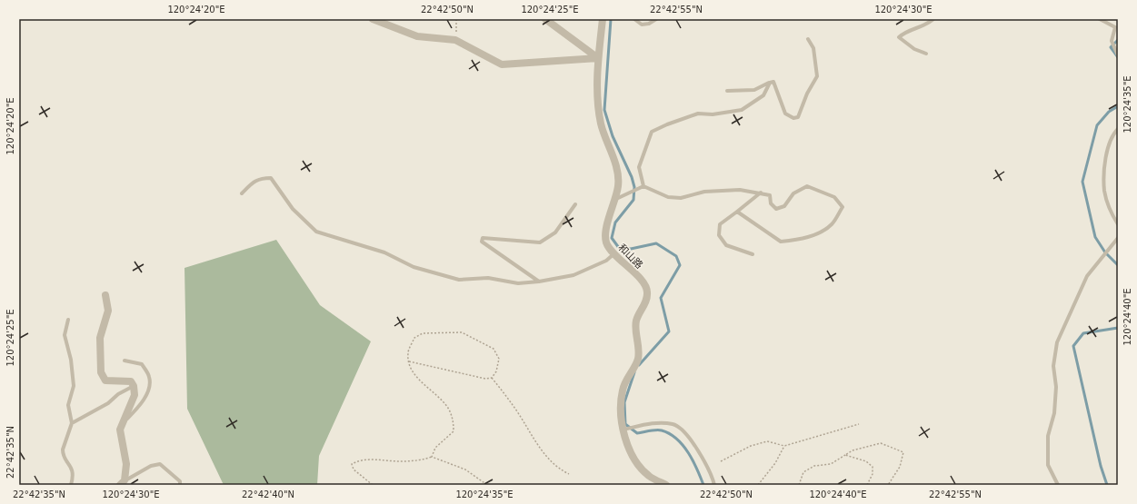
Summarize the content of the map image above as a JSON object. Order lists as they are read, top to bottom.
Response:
{
  "streets": {
    "street": ["和山路"]
  },
  "coordinates": [
    "120°24'20\"E",
    "22°42'50\"N",
    "120°24'25\"E",
    "22°42'55\"N",
    "120°24'30\"E",
    "120°24'35\"E",
    "120°24'40\"E",
    "22°42'35\"N",
    "22°42'40\"N"
  ]
}
